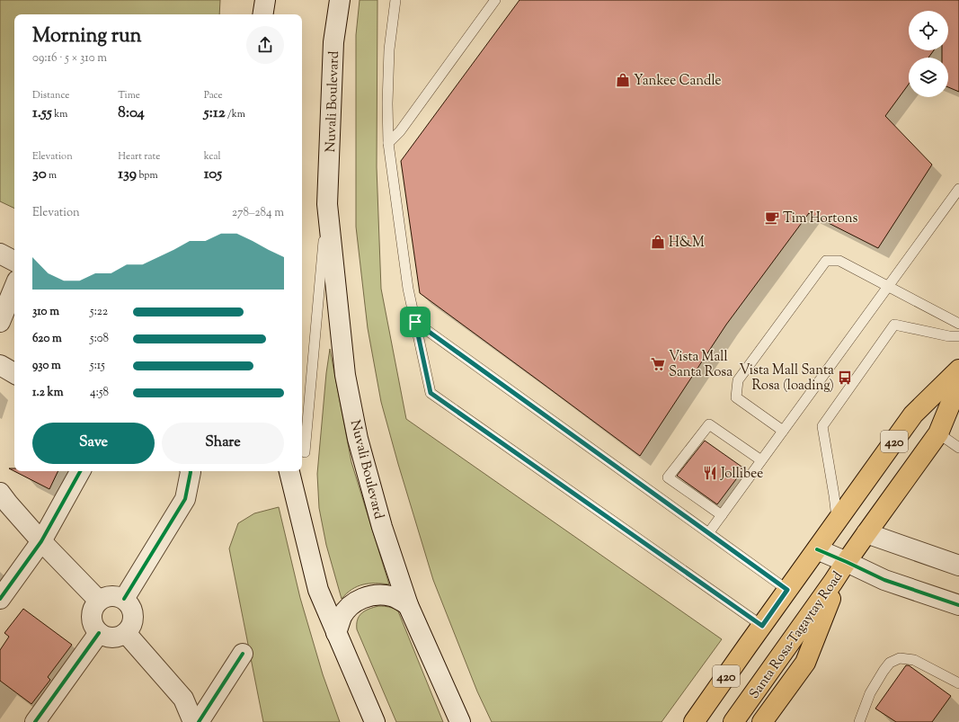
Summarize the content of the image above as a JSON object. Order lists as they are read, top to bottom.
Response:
{
  "streets": {
    "main road": ["420", "Santa Rosa-Tagaytay Road"],
    "street": ["Nuvali Boulevard"]
  },
  "places": {
    "shop": ["Yankee Candle", "H&M"],
    "cafe": ["Tim Hortons"],
    "supermarket": ["Vista Mall Santa Rosa"],
    "bus stop": ["Vista Mall Santa Rosa (loading)"],
    "restaurant": ["Jollibee"]
  },
  "page": {
    "heading": ["Morning run", "09:16 · 5 × 310 m"],
    "stats": [
      ["Distance", "1.55 km"],
      ["Time", "8:04"],
      ["Pace", "5:12 /km"],
      ["Elevation", "30 m"],
      ["Heart rate", "139 bpm"],
      ["kcal", "105"]
    ],
    "chart": ["Elevation", "278–284 m"],
    "list": [
      {
        "name": "310 m",
        "note": "5:22"
      },
      {
        "name": "620 m",
        "note": "5:08"
      },
      {
        "name": "930 m",
        "note": "5:15"
      },
      {
        "name": "1.2 km",
        "note": "4:58"
      }
    ],
    "buttons": ["Save", "Share"]
  }
}
